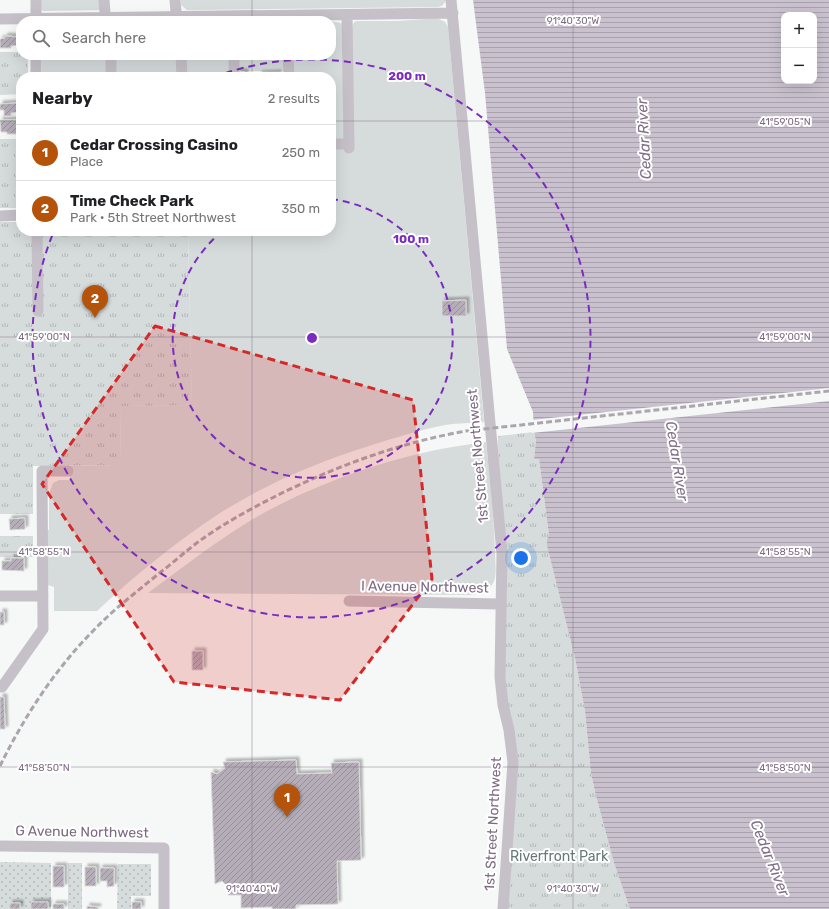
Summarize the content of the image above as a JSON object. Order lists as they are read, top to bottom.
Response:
{
  "streets": {
    "street": ["1st Street Northwest", "I Avenue Northwest", "G Avenue Northwest"]
  },
  "crossings": [
    ["1st Street Northwest", "I Avenue Northwest"]
  ],
  "water": ["Cedar River"],
  "parks": ["Riverfront Park"],
  "page": {
    "map_buttons": ["+", "−"],
    "search": "Search here",
    "heading": ["Nearby", "2 results"],
    "list": [
      {
        "mark": "1",
        "name": "Cedar Crossing Casino",
        "note": "Place",
        "value": "250 m"
      },
      {
        "mark": "2",
        "name": "Time Check Park",
        "note": "Park · 5th Street Northwest",
        "value": "350 m"
      }
    ],
    "pins": ["2", "1"]
  },
  "coordinates": [
    "91°40'30\"W",
    "41°59'05\"N",
    "41°59'00\"N",
    "41°58'55\"N",
    "41°58'50\"N",
    "91°40'40\"W"
  ],
  "rings": ["200 m", "100 m"]
}
